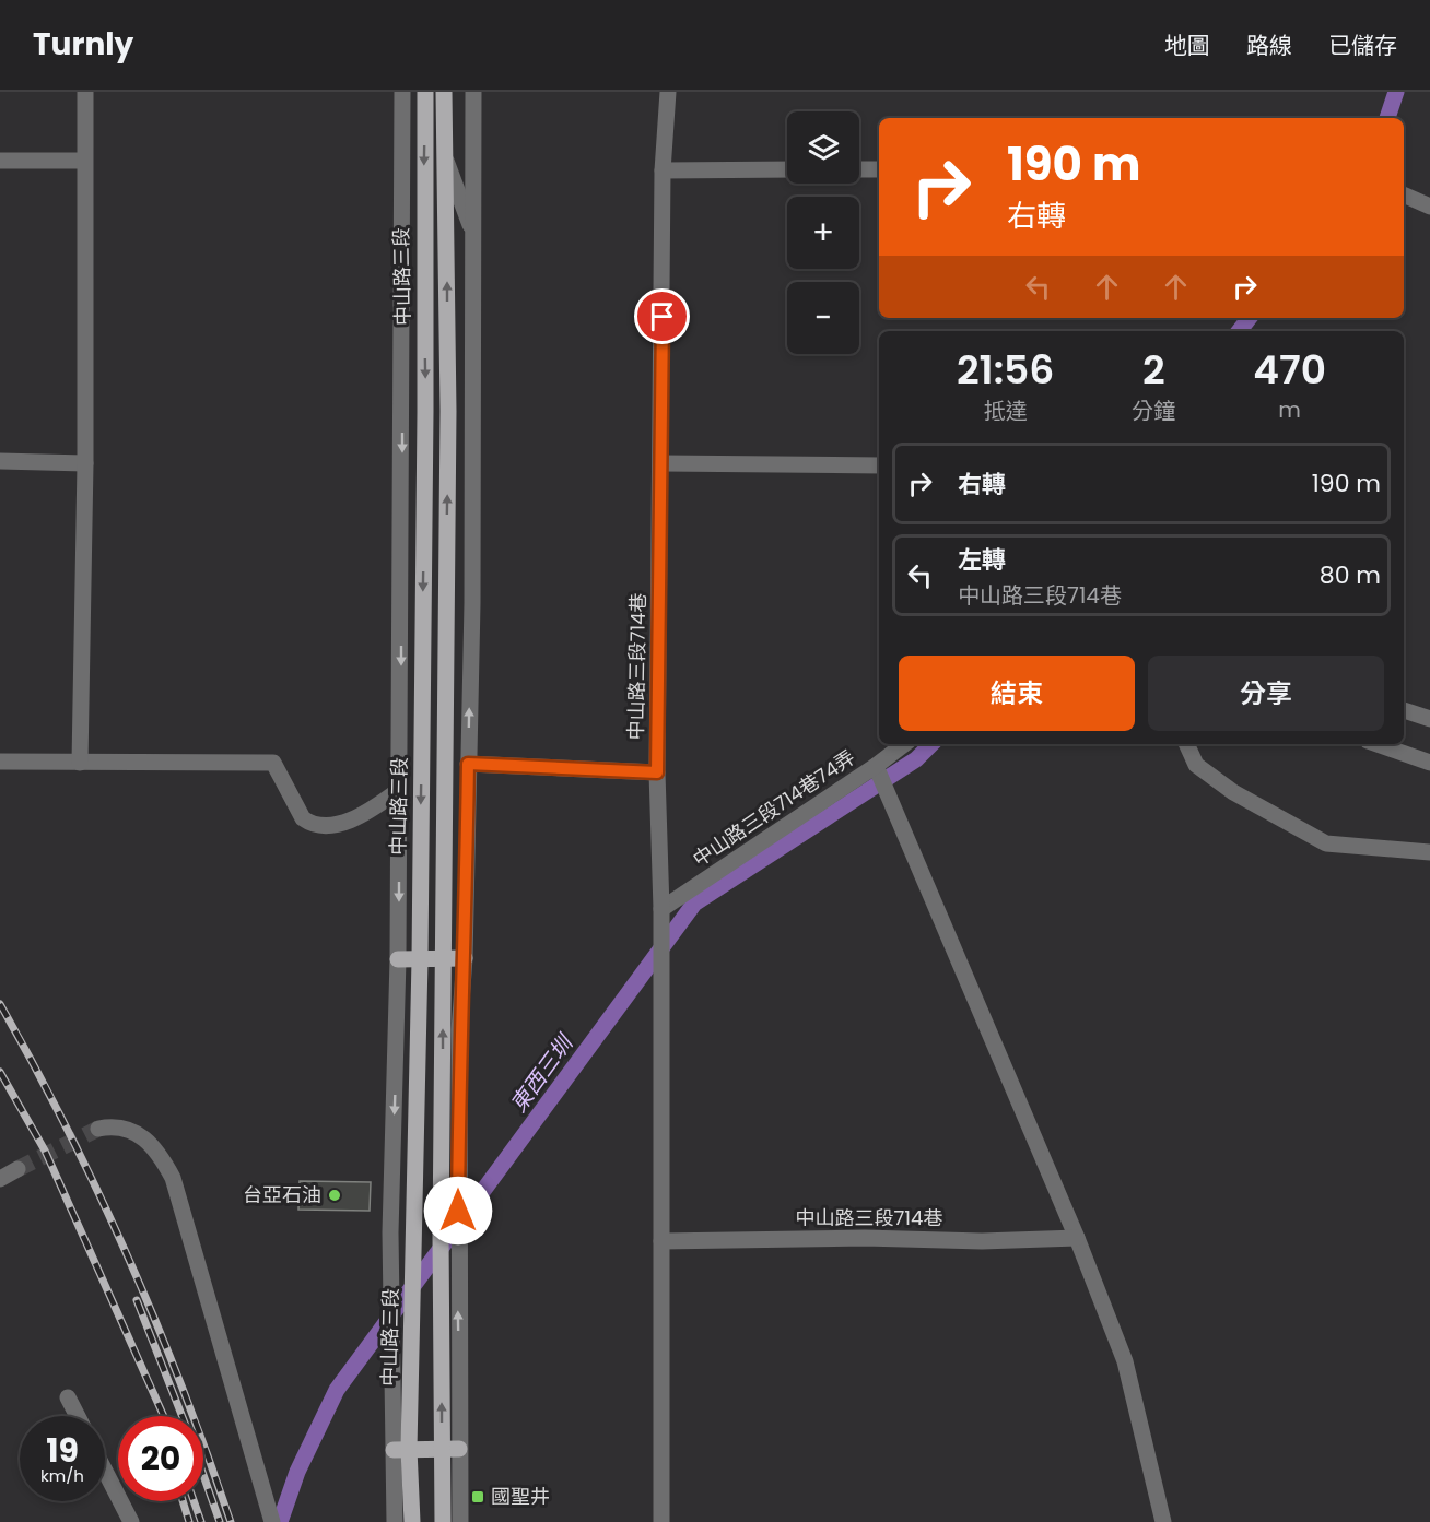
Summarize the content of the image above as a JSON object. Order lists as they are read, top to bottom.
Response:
{
  "streets": {
    "main road": ["中山路三段"],
    "street": ["中山路三段714巷", "中山路三段714巷74弄"]
  },
  "crossings": [
    ["中山路三段714巷", "中山路三段714巷74弄"]
  ],
  "water": ["東西三圳"],
  "places": {
    "other": ["台亞石油"],
    "transit": ["國聖井"]
  },
  "page": {
    "header": "Turnly",
    "nav": ["地圖", "路線", "已儲存"],
    "map_buttons": ["+", "−"],
    "turn": ["190 m", "右轉"],
    "eta": [
      "21:56",
      "抵達",
      "2",
      "分鐘",
      "470",
      "m"
    ],
    "list": [
      {
        "name": "右轉",
        "value": "190 m"
      },
      {
        "name": "左轉",
        "note": "中山路三段714巷",
        "value": "80 m"
      }
    ],
    "buttons": ["結束", "分享"],
    "speed": "19 km/h",
    "limit": "20"
  }
}
